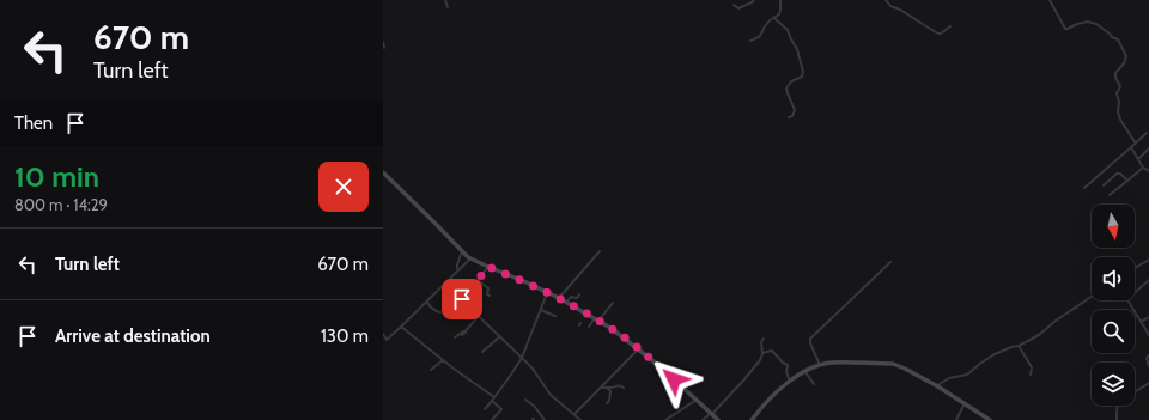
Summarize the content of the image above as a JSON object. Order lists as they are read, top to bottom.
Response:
{
  "north": "bottom",
  "page": {
    "turn": ["670 m", "Turn left"],
    "then": "Then",
    "heading": ["10 min", "800 m · 14:29"],
    "list": [
      {
        "name": "Turn left",
        "value": "670 m"
      },
      {
        "name": "Arrive at destination",
        "value": "130 m"
      }
    ]
  }
}
